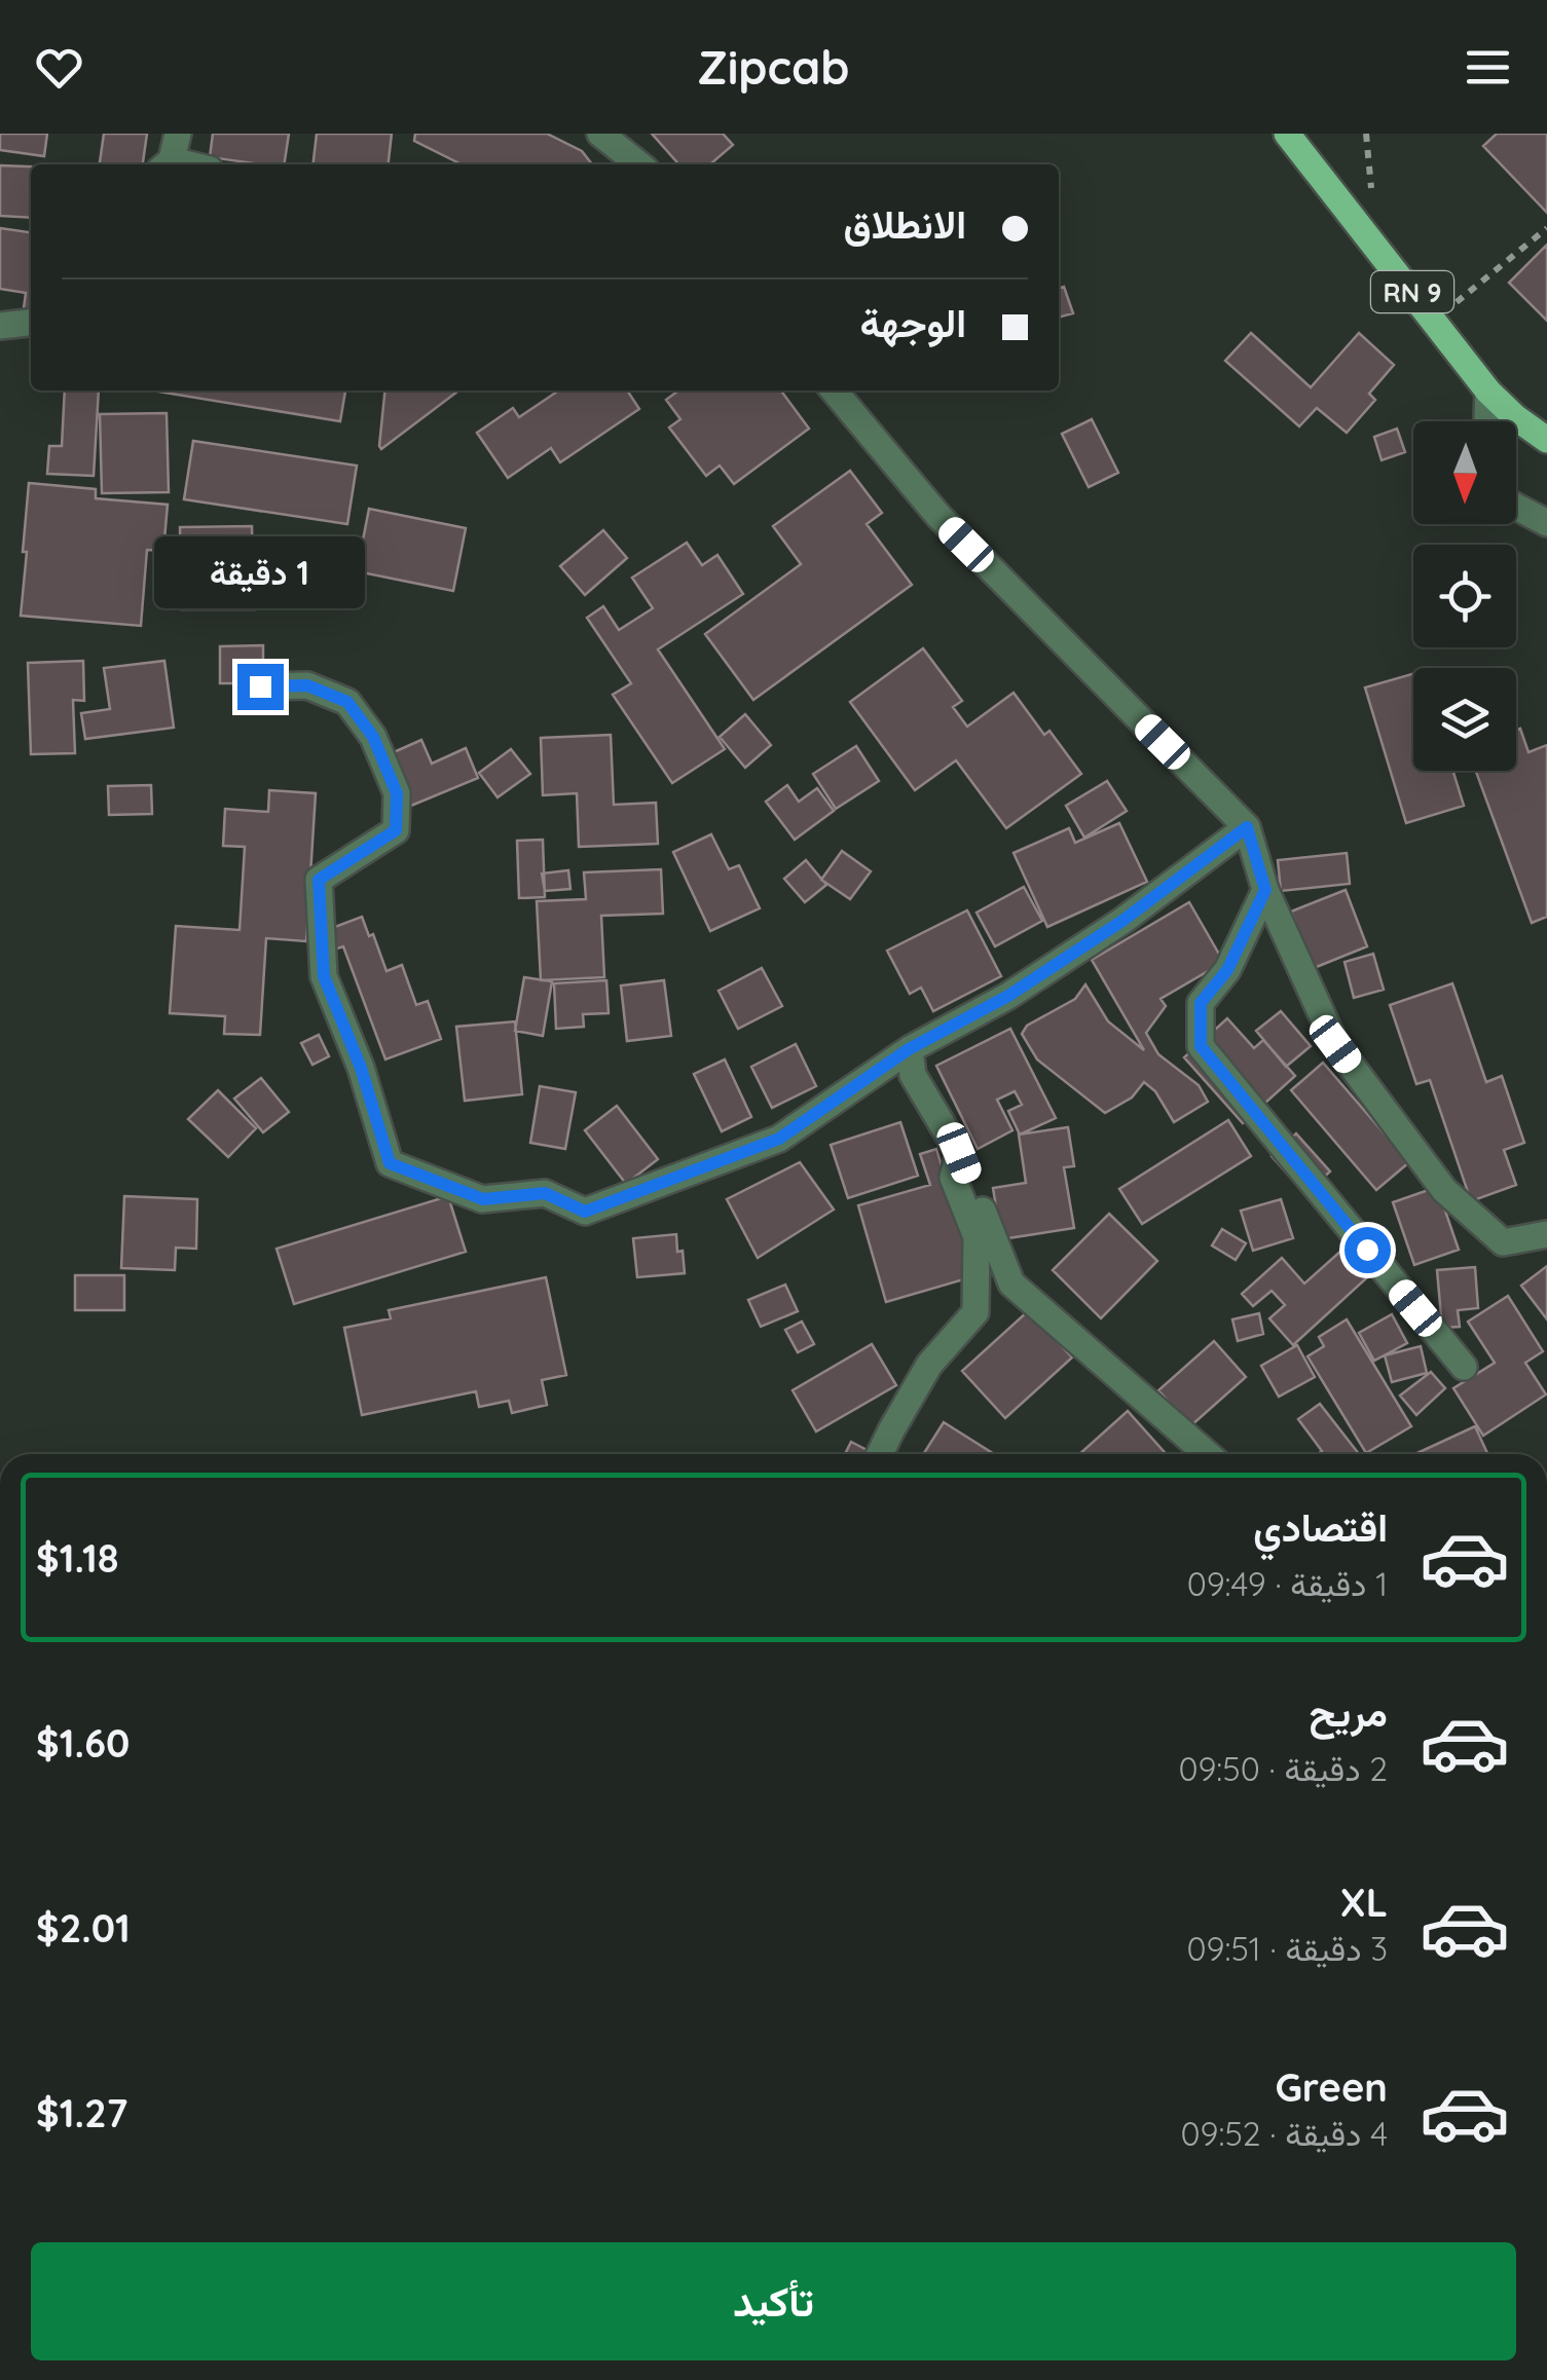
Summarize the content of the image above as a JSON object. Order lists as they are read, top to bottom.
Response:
{
  "streets": {
    "main road": ["RN 9"]
  },
  "north": "bottom",
  "page": {
    "header": "Zipcab",
    "banner": ["الانطلاق", "الوجهة"],
    "bubble": "1 دقيقة",
    "list": [
      {
        "name": "اقتصادي",
        "note": "1 دقيقة · 09:49",
        "value": "$1.18"
      },
      {
        "name": "مريح",
        "note": "2 دقيقة · 09:50",
        "value": "$1.60"
      },
      {
        "name": "XL",
        "note": "3 دقيقة · 09:51",
        "value": "$2.01"
      },
      {
        "name": "Green",
        "note": "4 دقيقة · 09:52",
        "value": "$1.27"
      }
    ],
    "buttons": "تأكيد"
  }
}
